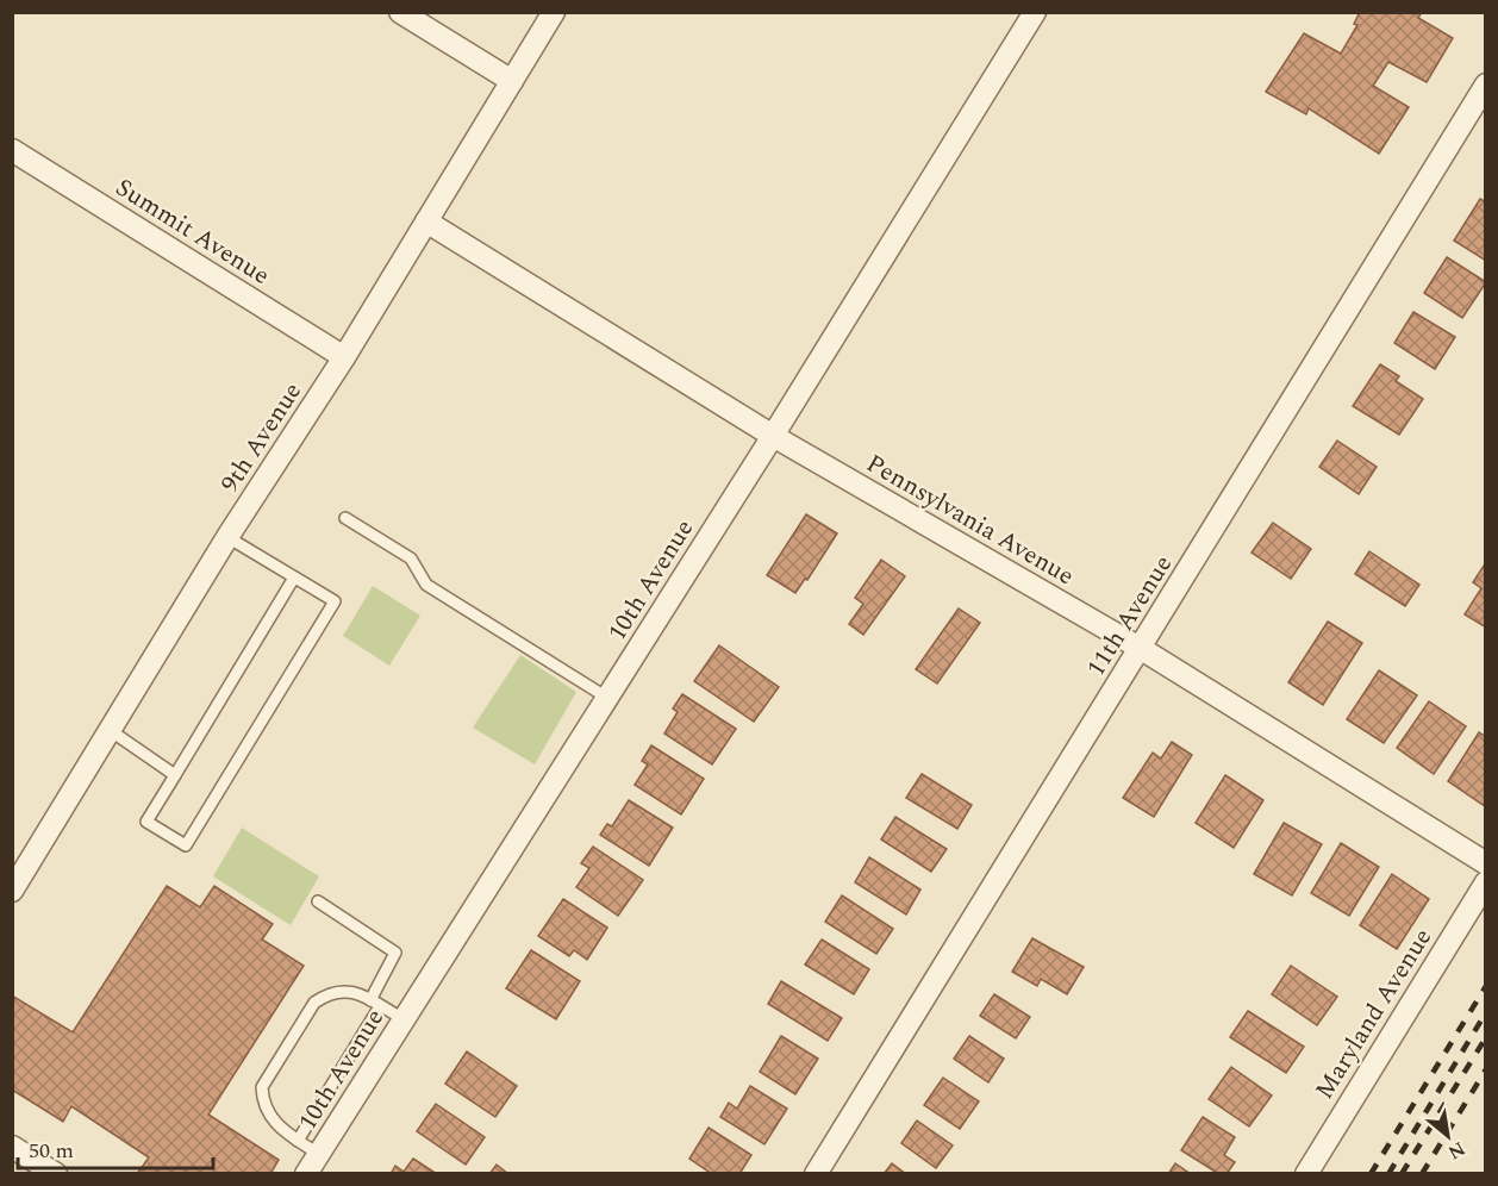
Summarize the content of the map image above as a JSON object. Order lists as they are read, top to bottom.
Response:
{
  "streets": {
    "street": [
      "Summit Avenue",
      "9th Avenue",
      "Pennsylvania Avenue",
      "10th Avenue",
      "11th Avenue",
      "Maryland Avenue"
    ]
  },
  "crossings": [
    ["Summit Avenue", "9th Avenue"],
    ["9th Avenue", "Pennsylvania Avenue"],
    ["Pennsylvania Avenue", "10th Avenue"],
    ["Pennsylvania Avenue", "11th Avenue"]
  ],
  "scale_bar": "50 m",
  "north": "bottom right"
}
